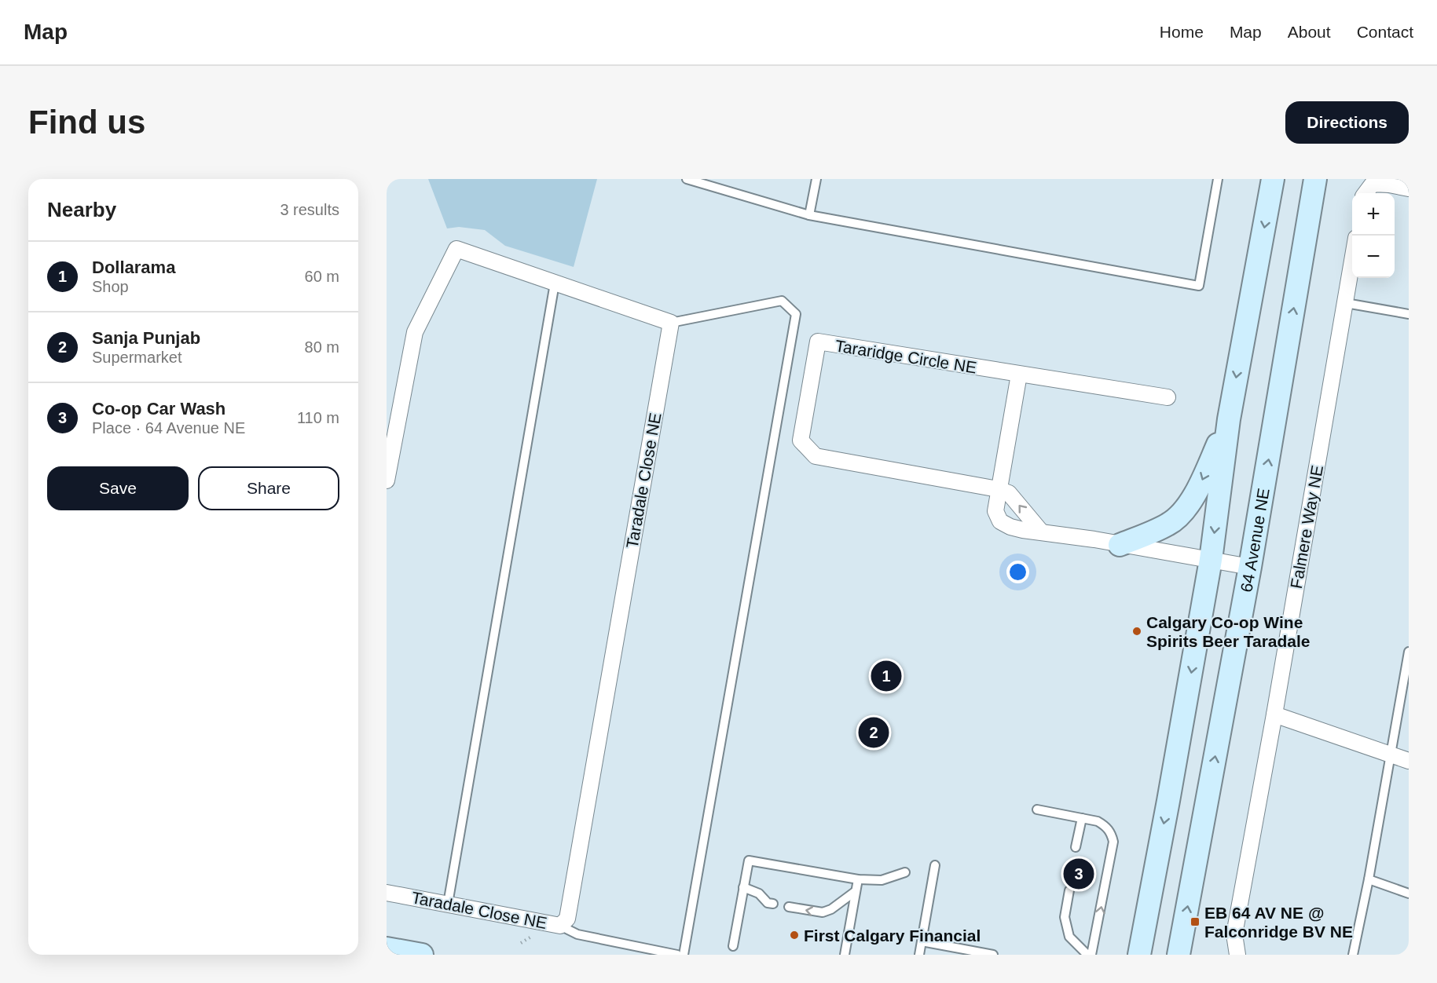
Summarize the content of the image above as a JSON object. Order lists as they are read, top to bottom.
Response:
{
  "streets": {
    "main road": ["64 Avenue NE"],
    "street": ["Tararidge Circle NE", "Taradale Close NE", "Falmere Way NE"]
  },
  "places": {
    "other": ["Calgary Co-op Wine Spirits Beer Taradale", "First Calgary Financial"],
    "transit": ["EB 64 AV NE @ Falconridge BV NE"]
  },
  "page": {
    "header": "Map",
    "nav": [
      "Home",
      "Map",
      "About",
      "Contact"
    ],
    "buttons": [
      "Directions",
      ["Save", "Share"]
    ],
    "title": "Find us",
    "heading": ["Nearby", "3 results"],
    "map_buttons": ["+", "−"],
    "list": [
      {
        "mark": "1",
        "name": "Dollarama",
        "note": "Shop",
        "value": "60 m"
      },
      {
        "mark": "2",
        "name": "Sanja Punjab",
        "note": "Supermarket",
        "value": "80 m"
      },
      {
        "mark": "3",
        "name": "Co-op Car Wash",
        "note": "Place · 64 Avenue NE",
        "value": "110 m"
      }
    ],
    "pins": ["1", "2", "3"]
  }
}
